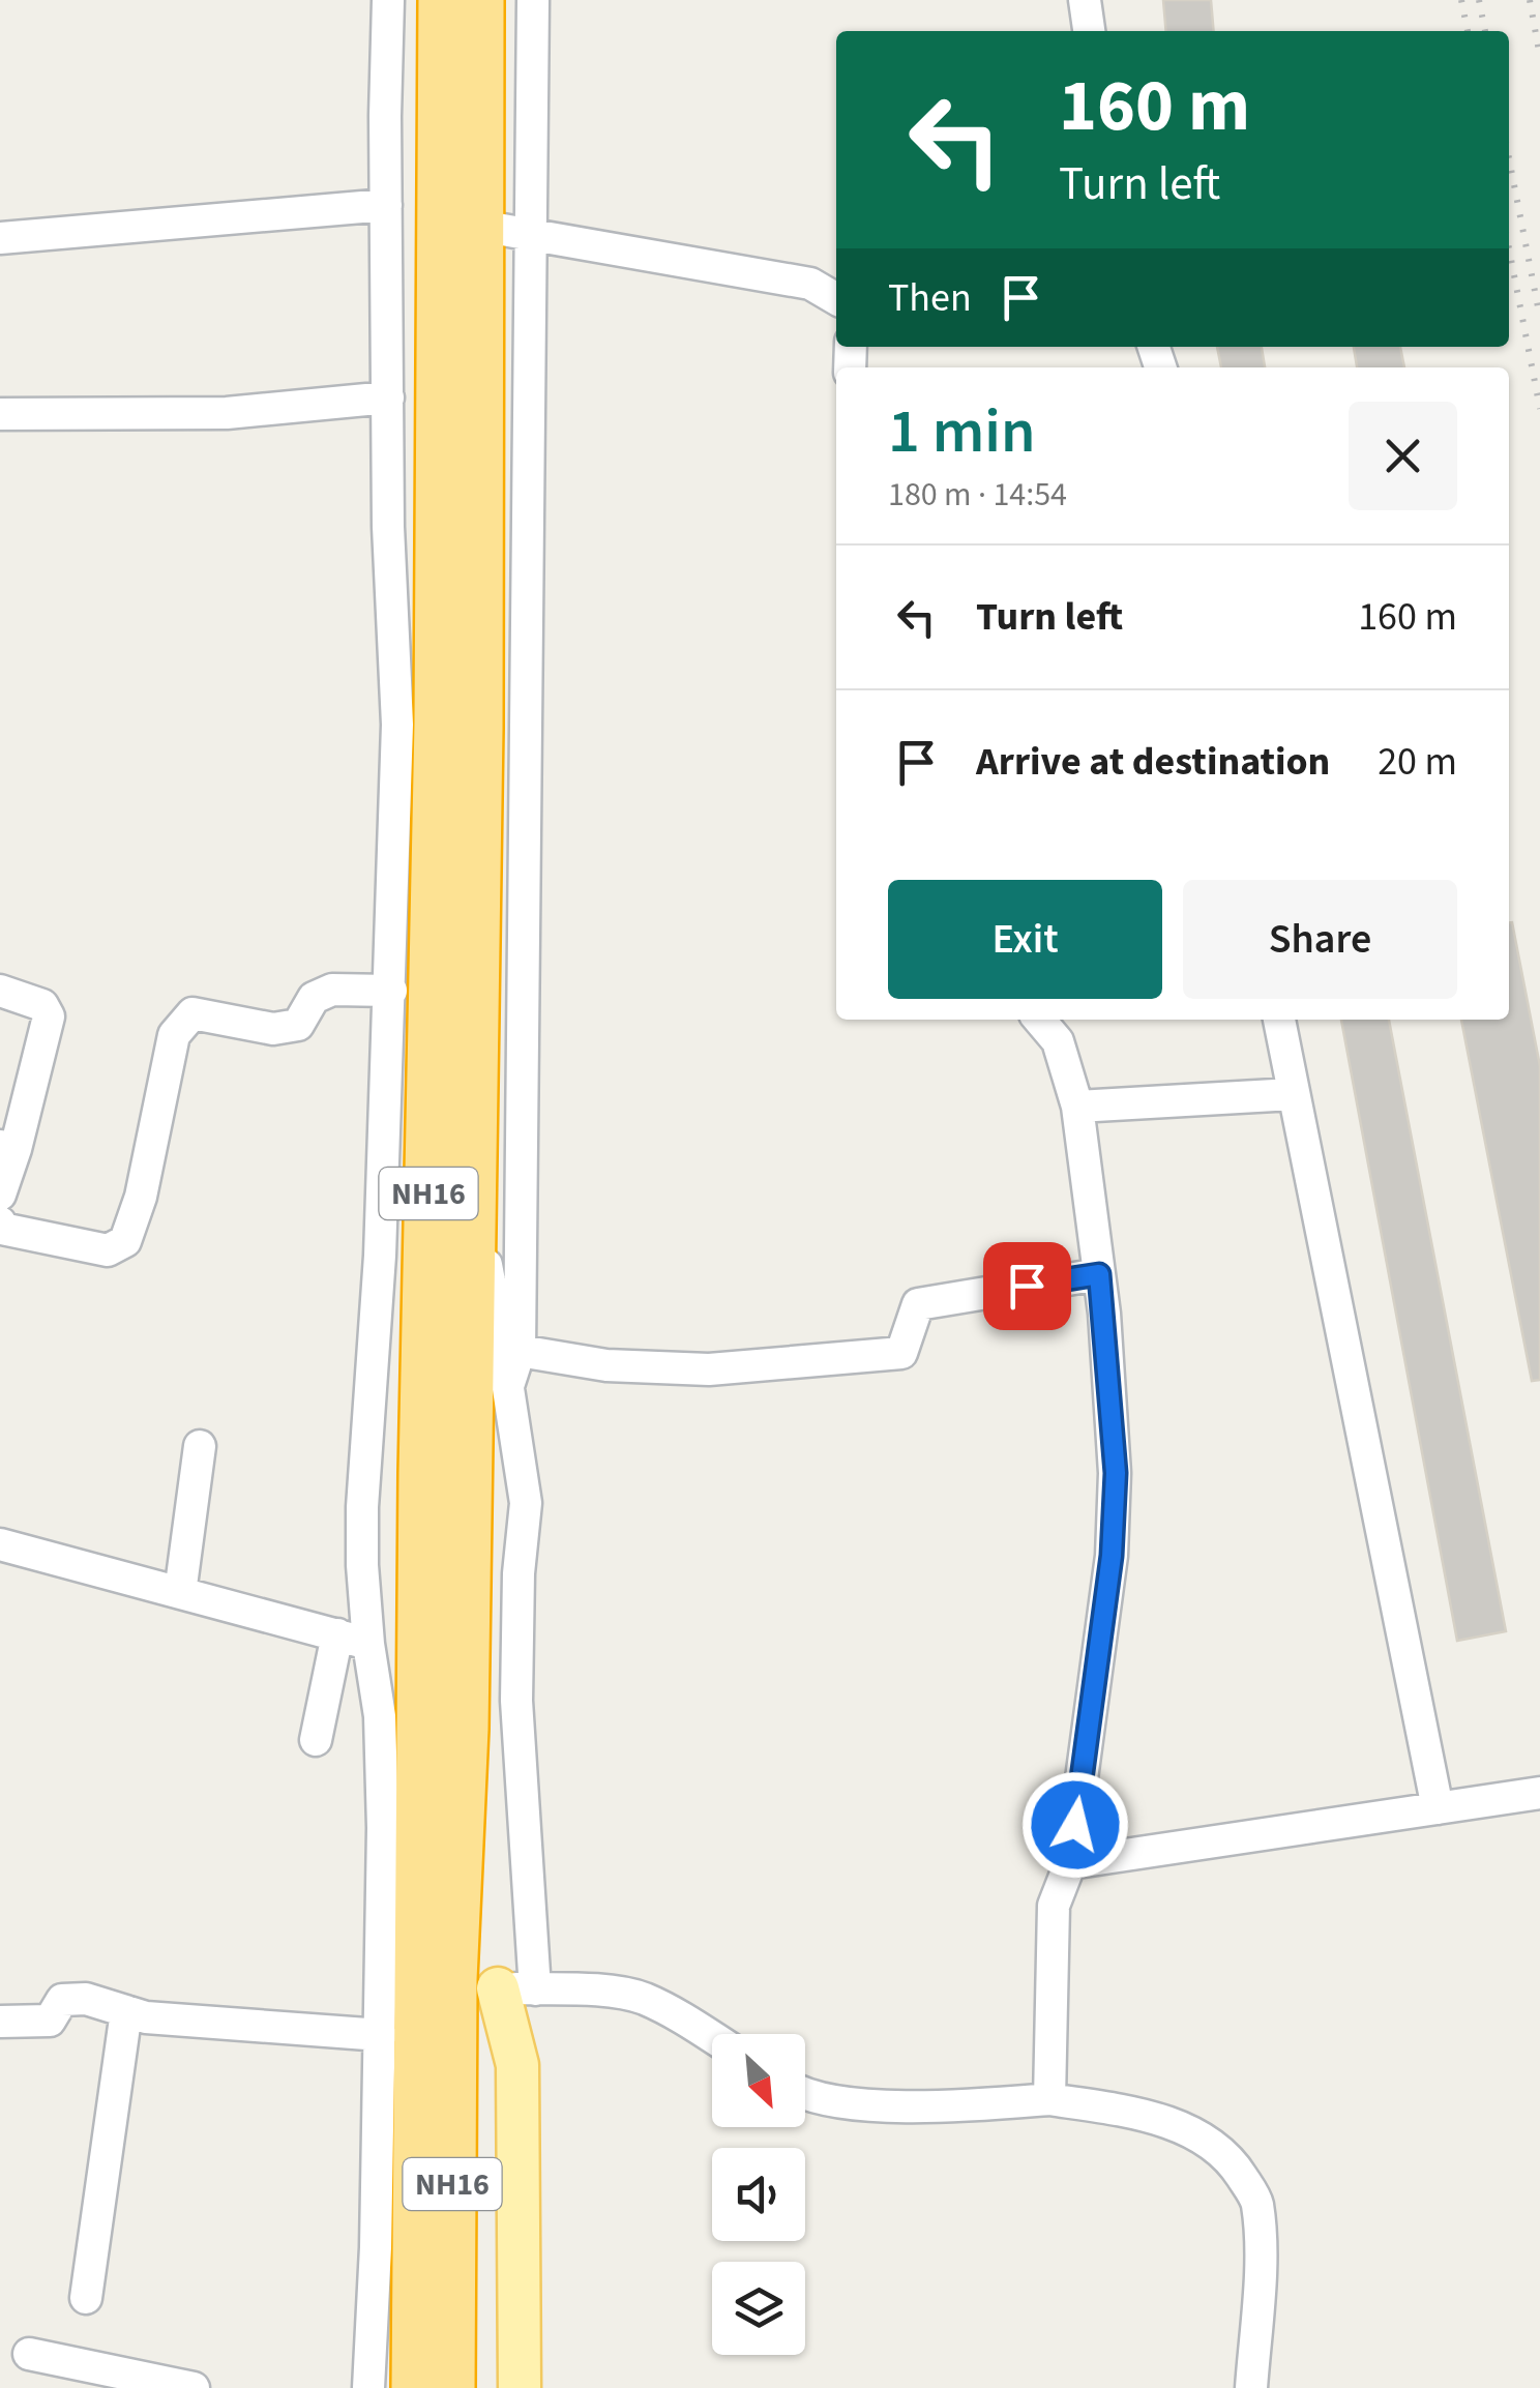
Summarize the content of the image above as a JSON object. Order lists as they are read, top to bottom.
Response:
{
  "streets": {
    "highway": ["NH16"]
  },
  "north": "bottom right",
  "page": {
    "turn": ["160 m", "Turn left"],
    "then": "Then",
    "heading": ["1 min", "180 m · 14:54"],
    "list": [
      {
        "name": "Turn left",
        "value": "160 m"
      },
      {
        "name": "Arrive at destination",
        "value": "20 m"
      }
    ],
    "buttons": ["Exit", "Share"]
  }
}
